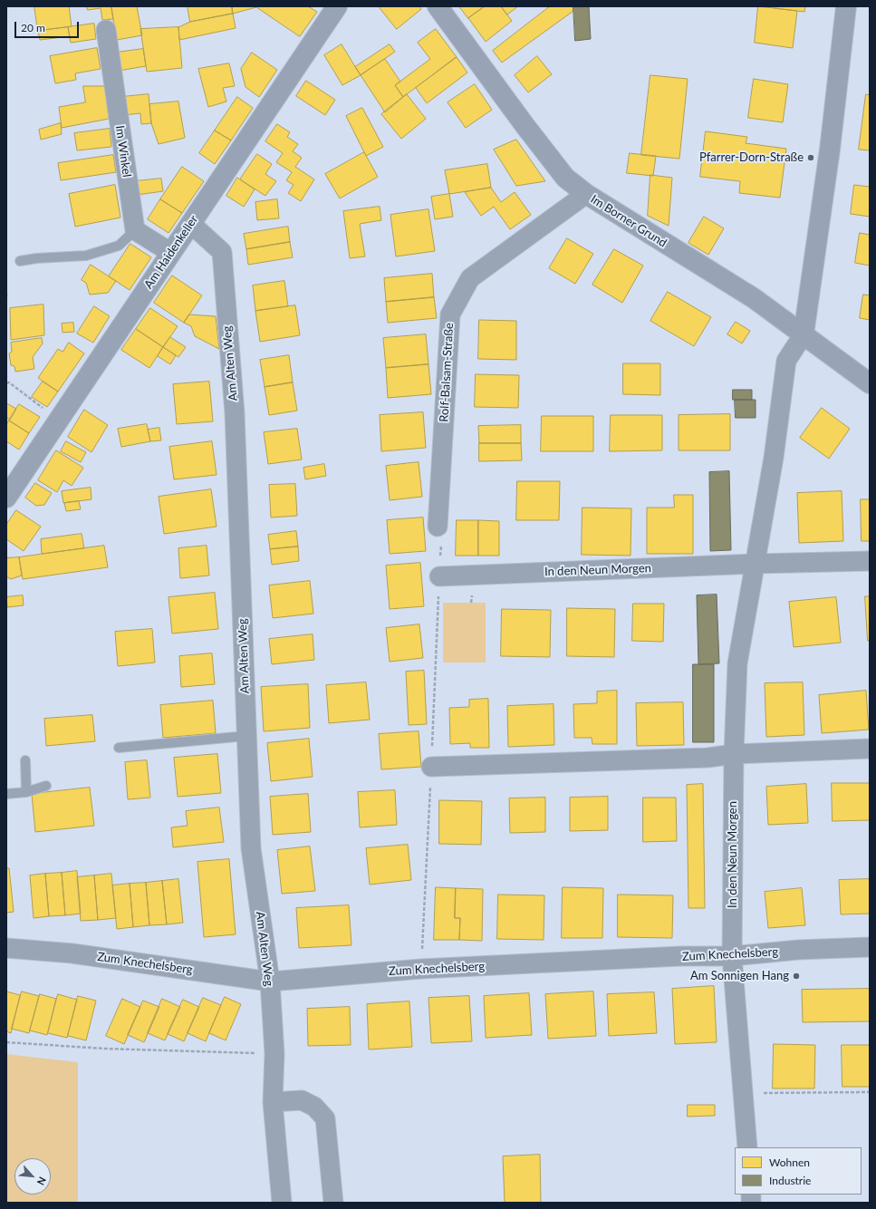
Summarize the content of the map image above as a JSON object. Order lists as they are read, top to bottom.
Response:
{
  "streets": {
    "street": [
      "Im Winkel",
      "Im Borner Grund",
      "Am Haidenkeller",
      "Am Alten Weg",
      "Rolf-Balsam-Straße",
      "In den Neun Morgen",
      "Zum Knechelsberg"
    ]
  },
  "crossings": [
    ["Im Borner Grund", "Rolf-Balsam-Straße"],
    ["Im Borner Grund", "In den Neun Morgen"],
    ["Am Haidenkeller", "Am Alten Weg"],
    ["Am Alten Weg", "Zum Knechelsberg"],
    ["In den Neun Morgen", "Zum Knechelsberg"]
  ],
  "places": ["Pfarrer-Dorn-Straße", "Am Sonnigen Hang"],
  "legend": ["Wohnen", "Industrie"],
  "scale_bar": "20 m",
  "north": "bottom right"
}
